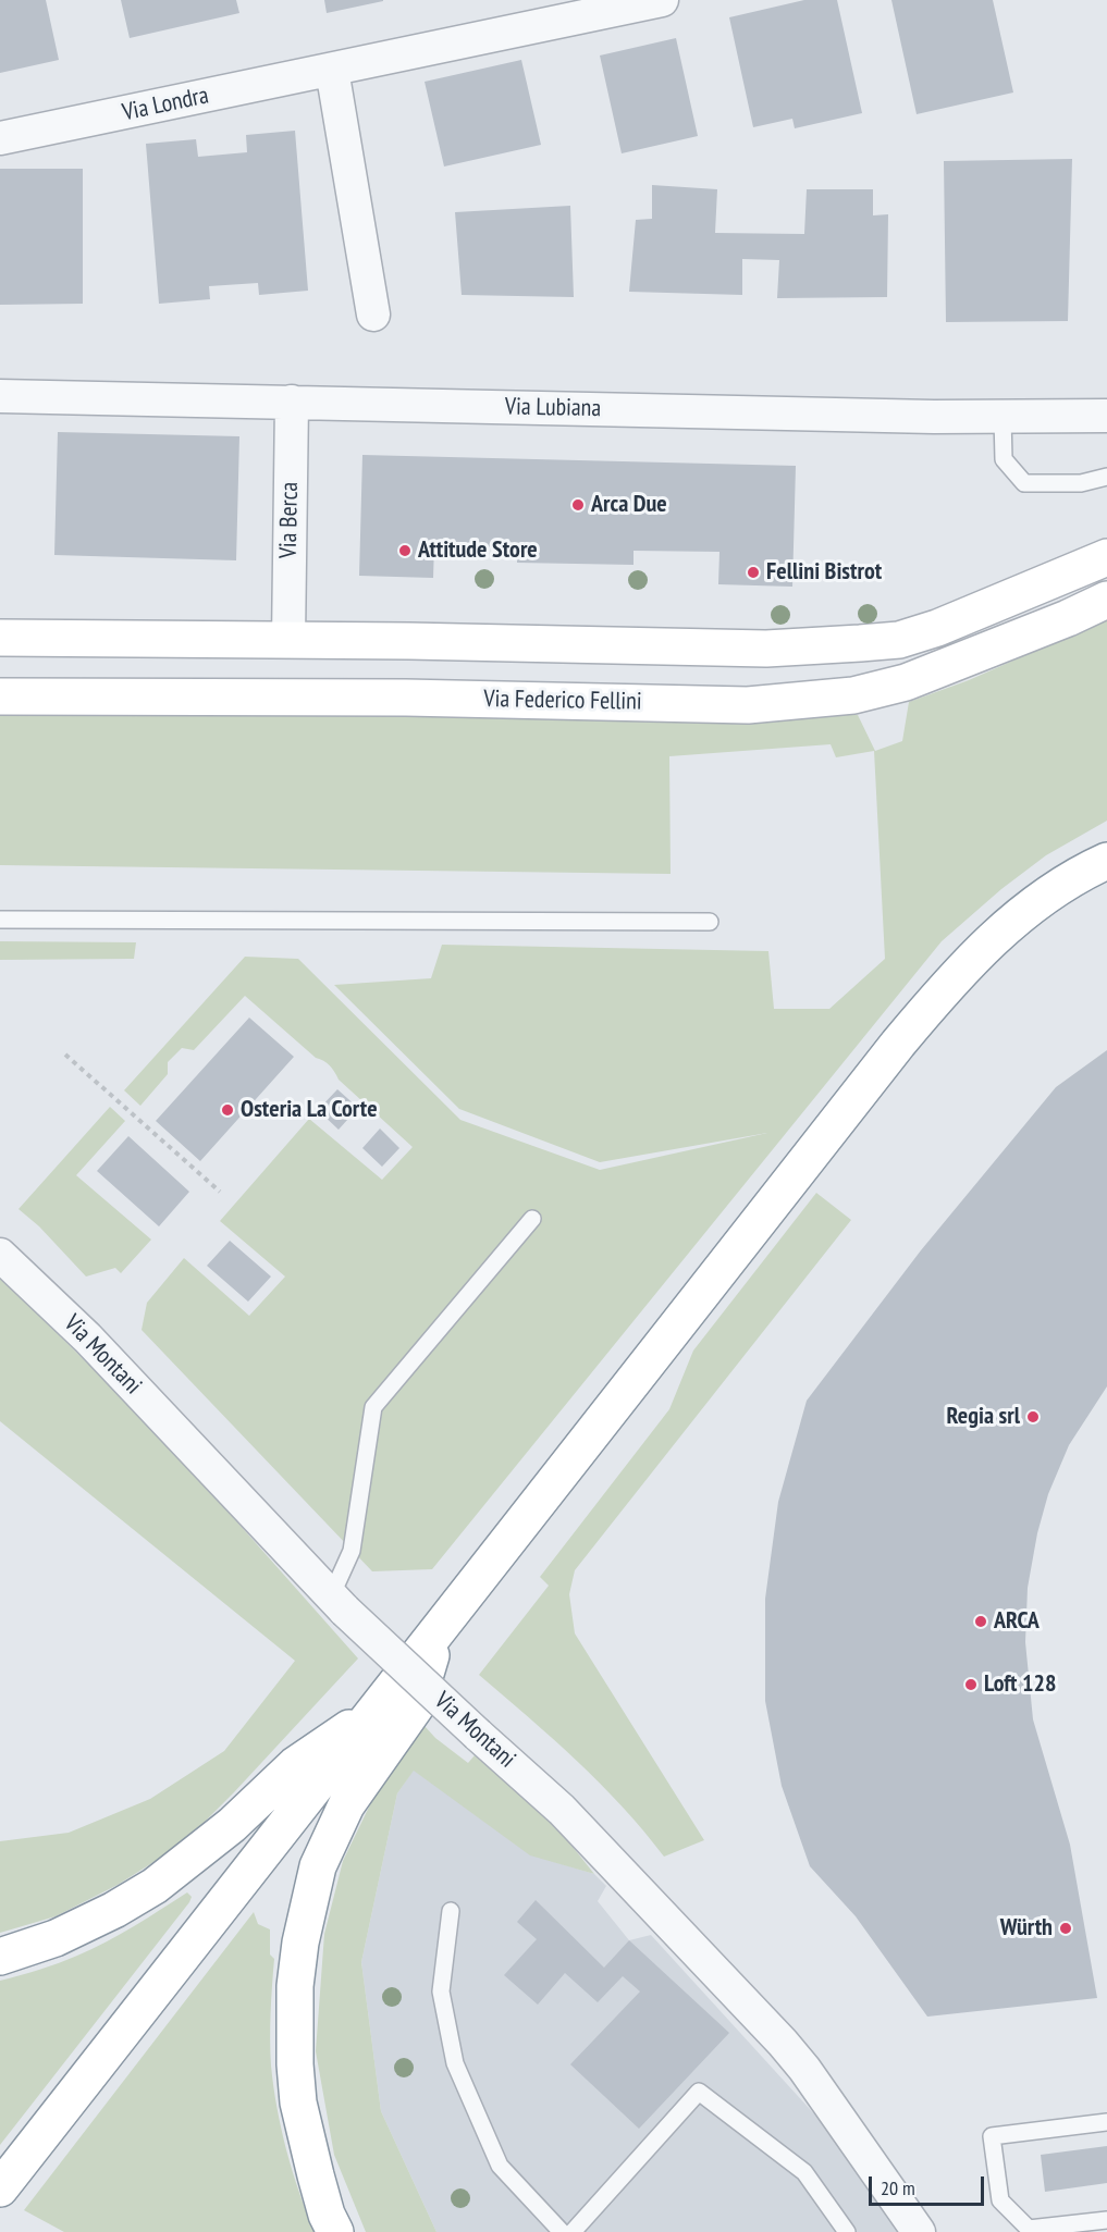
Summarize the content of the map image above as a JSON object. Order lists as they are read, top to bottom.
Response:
{
  "streets": {
    "main road": ["Via Federico Fellini"],
    "street": [
      "Via Londra",
      "Via Lubiana",
      "Via Berca",
      "Via Montani"
    ]
  },
  "crossings": [
    ["Via Lubiana", "Via Berca"]
  ],
  "places": [
    "Arca Due",
    "Attitude Store",
    "Fellini Bistrot",
    "Osteria La Corte",
    "Regia srl",
    "ARCA",
    "Loft 128",
    "Würth"
  ],
  "scale_bar": "20 m"
}
